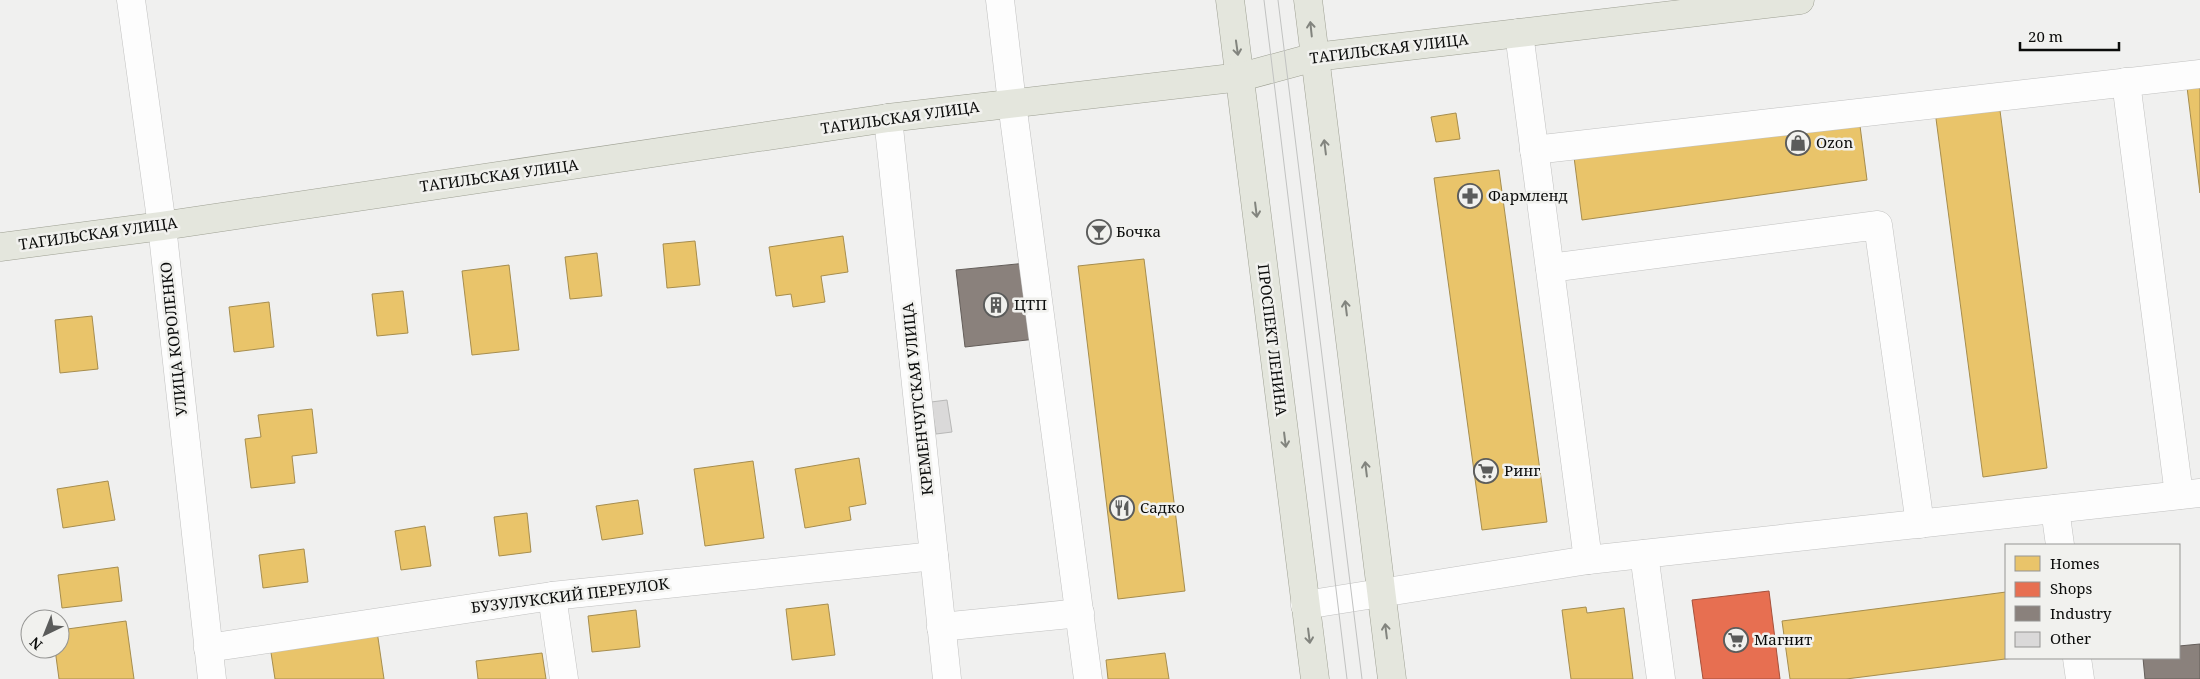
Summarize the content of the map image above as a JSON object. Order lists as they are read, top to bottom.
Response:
{
  "streets": {
    "main road": ["ТАГИЛЬСКАЯ УЛИЦА", "ПРОСПЕКТ ЛЕНИНА"],
    "street": ["УЛИЦА КОРОЛЕНКО", "КРЕМЕНЧУГСКАЯ УЛИЦА", "БУЗУЛУКСКИЙ ПЕРЕУЛОК"]
  },
  "crossings": [
    ["ТАГИЛЬСКАЯ УЛИЦА", "УЛИЦА КОРОЛЕНКО"],
    ["ТАГИЛЬСКАЯ УЛИЦА", "ПРОСПЕКТ ЛЕНИНА"],
    ["ТАГИЛЬСКАЯ УЛИЦА", "КРЕМЕНЧУГСКАЯ УЛИЦА"],
    ["УЛИЦА КОРОЛЕНКО", "БУЗУЛУКСКИЙ ПЕРЕУЛОК"],
    ["КРЕМЕНЧУГСКАЯ УЛИЦА", "БУЗУЛУКСКИЙ ПЕРЕУЛОК"]
  ],
  "places": {
    "shop": ["Ozon"],
    "pharmacy": ["Фармленд"],
    "bar": ["Бочка"],
    "building": ["ЦТП"],
    "supermarket": ["Ринг", "Магнит"],
    "restaurant": ["Садко"]
  },
  "legend": [
    "Homes",
    "Shops",
    "Industry",
    "Other"
  ],
  "scale_bar": "20 m",
  "north": "bottom left"
}
